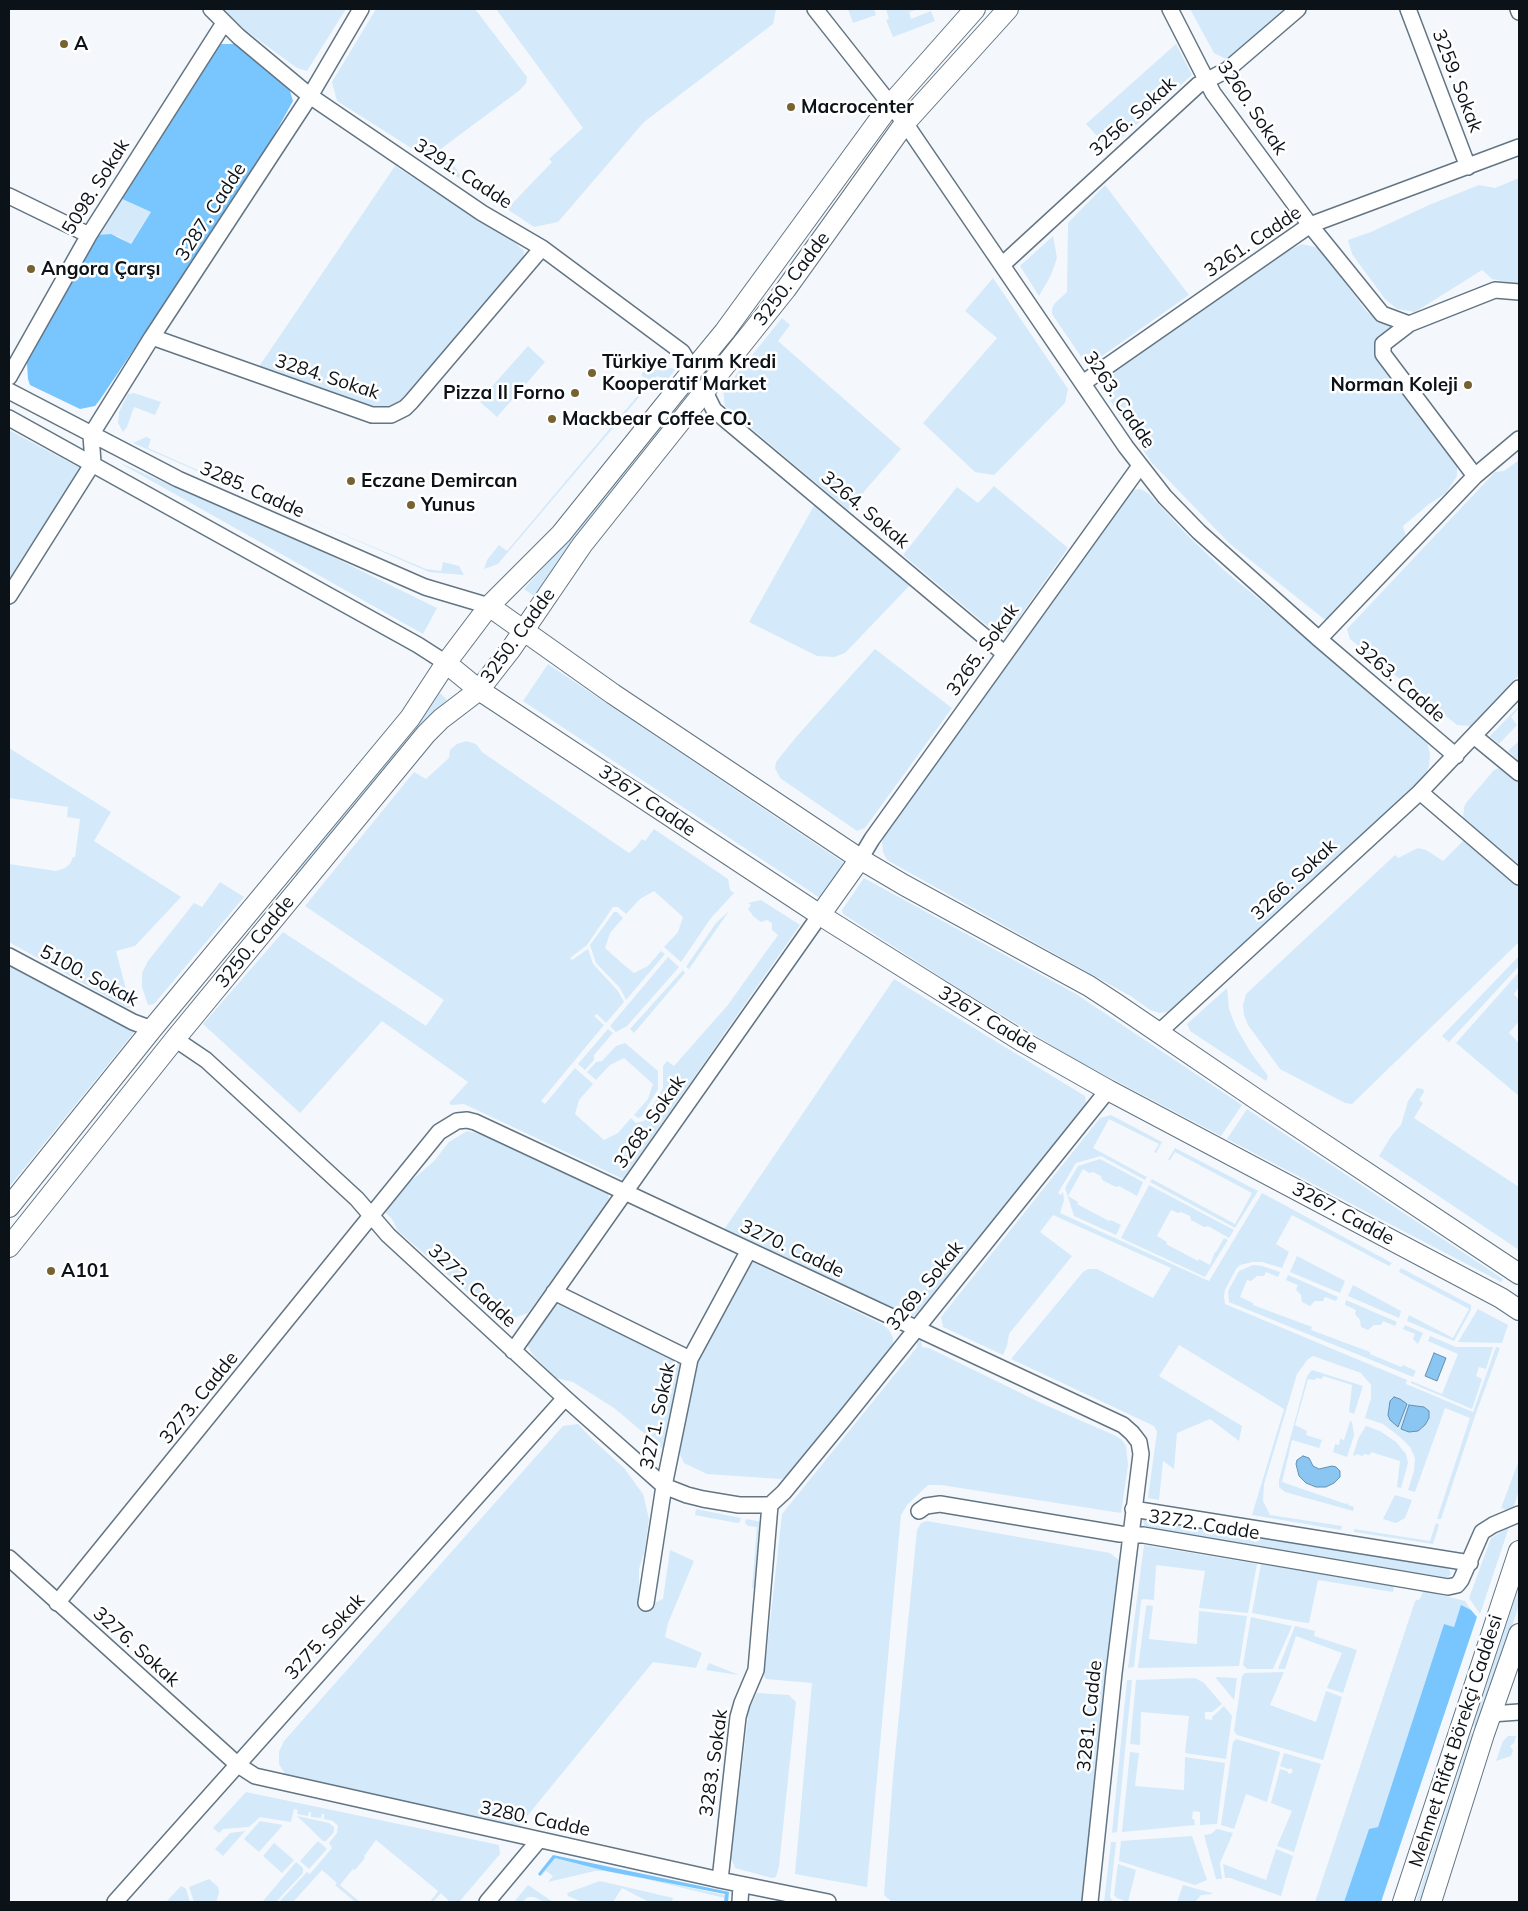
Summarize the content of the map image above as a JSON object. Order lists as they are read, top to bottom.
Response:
{
  "streets": {
    "street": [
      "3259. Sokak",
      "3260. Sokak",
      "3256. Sokak",
      "3291. Cadde",
      "5098. Sokak",
      "3287. Cadde",
      "3261. Cadde",
      "3250. Cadde",
      "3284. Sokak",
      "3263. Cadde",
      "3285. Cadde",
      "3264. Sokak",
      "3265. Sokak",
      "3267. Cadde",
      "3266. Sokak",
      "5100. Sokak",
      "3268. Sokak",
      "3270. Cadde",
      "3272. Cadde",
      "3269. Sokak",
      "3273. Cadde",
      "3271. Sokak",
      "3275. Sokak",
      "3276. Sokak",
      "3281. Cadde",
      "Mehmet Rifat Börekçi Caddesi",
      "3283. Sokak",
      "3280. Cadde"
    ]
  },
  "crossings": [
    ["3259. Sokak", "3261. Cadde"],
    ["3260. Sokak", "3256. Sokak"],
    ["3260. Sokak", "3261. Cadde"],
    ["3256. Sokak", "3263. Cadde"],
    ["3291. Cadde", "5098. Sokak"],
    ["3291. Cadde", "3287. Cadde"],
    ["3291. Cadde", "3250. Cadde"],
    ["3291. Cadde", "3284. Sokak"],
    ["3287. Cadde", "3284. Sokak"],
    ["3287. Cadde", "3285. Cadde"],
    ["3261. Cadde", "3263. Cadde"],
    ["3250. Cadde", "3263. Cadde"],
    ["3250. Cadde", "3285. Cadde"],
    ["3250. Cadde", "3264. Sokak"],
    ["3250. Cadde", "3267. Cadde"],
    ["3250. Cadde", "5100. Sokak"],
    ["3250. Cadde", "3272. Cadde"],
    ["3263. Cadde", "3265. Sokak"],
    ["3263. Cadde", "3266. Sokak"],
    ["3264. Sokak", "3265. Sokak"],
    ["3267. Cadde", "3268. Sokak"],
    ["3267. Cadde", "3269. Sokak"],
    ["3268. Sokak", "3270. Cadde"],
    ["3268. Sokak", "3272. Cadde"],
    ["3270. Cadde", "3272. Cadde"],
    ["3270. Cadde", "3269. Sokak"],
    ["3270. Cadde", "3273. Cadde"],
    ["3270. Cadde", "3271. Sokak"],
    ["3270. Cadde", "3281. Cadde"],
    ["3272. Cadde", "3269. Sokak"],
    ["3272. Cadde", "3273. Cadde"],
    ["3272. Cadde", "3271. Sokak"],
    ["3272. Cadde", "3275. Sokak"],
    ["3272. Cadde", "3281. Cadde"],
    ["3272. Cadde", "3283. Sokak"],
    ["3269. Sokak", "3283. Sokak"],
    ["3273. Cadde", "3276. Sokak"],
    ["3275. Sokak", "3276. Sokak"],
    ["3275. Sokak", "3280. Cadde"],
    ["3276. Sokak", "3280. Cadde"],
    ["3283. Sokak", "3280. Cadde"]
  ],
  "places": [
    "A",
    "Macrocenter",
    "Angora Çarşı",
    "Türkiye Tarım Kredi Kooperatif Market",
    "Norman Koleji",
    "Pizza Il Forno",
    "Mackbear Coffee CO.",
    "Eczane Demircan",
    "Yunus",
    "A101"
  ]
}
